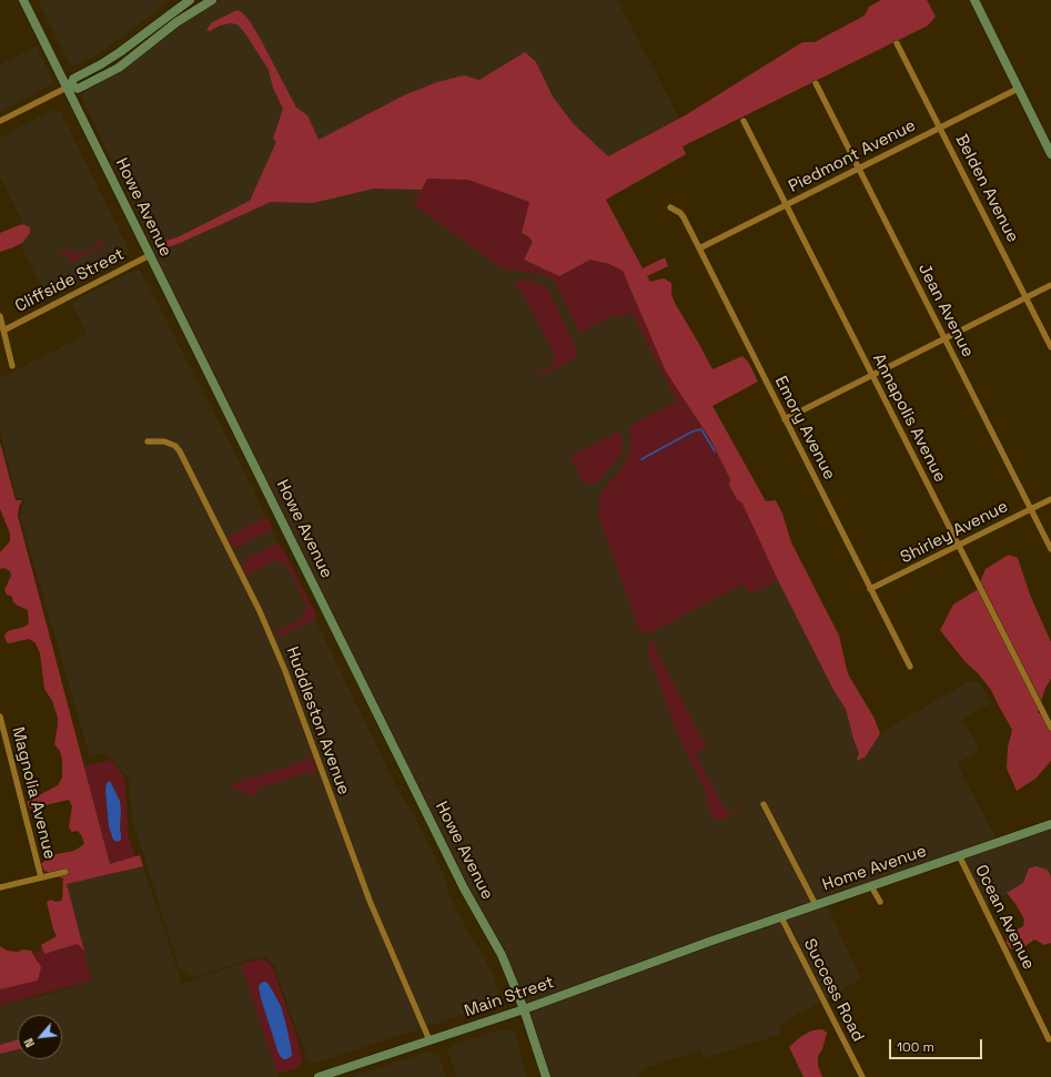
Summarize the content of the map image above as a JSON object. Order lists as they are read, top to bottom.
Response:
{
  "streets": {
    "street": [
      "Piedmont Avenue",
      "Belden Avenue",
      "Howe Avenue",
      "Cliffside Street",
      "Jean Avenue",
      "Annapolis Avenue",
      "Emory Avenue",
      "Shirley Avenue",
      "Huddleston Avenue",
      "Magnolia Avenue",
      "Home Avenue",
      "Ocean Avenue",
      "Success Road",
      "Main Street"
    ]
  },
  "crossings": [
    ["Piedmont Avenue", "Belden Avenue"],
    ["Piedmont Avenue", "Jean Avenue"],
    ["Piedmont Avenue", "Annapolis Avenue"],
    ["Piedmont Avenue", "Emory Avenue"],
    ["Howe Avenue", "Cliffside Street"],
    ["Howe Avenue", "Main Street"],
    ["Jean Avenue", "Shirley Avenue"],
    ["Annapolis Avenue", "Shirley Avenue"],
    ["Emory Avenue", "Shirley Avenue"],
    ["Huddleston Avenue", "Main Street"],
    ["Home Avenue", "Ocean Avenue"],
    ["Home Avenue", "Success Road"],
    ["Home Avenue", "Main Street"]
  ],
  "scale_bar": "100 m",
  "north": "bottom left"
}
